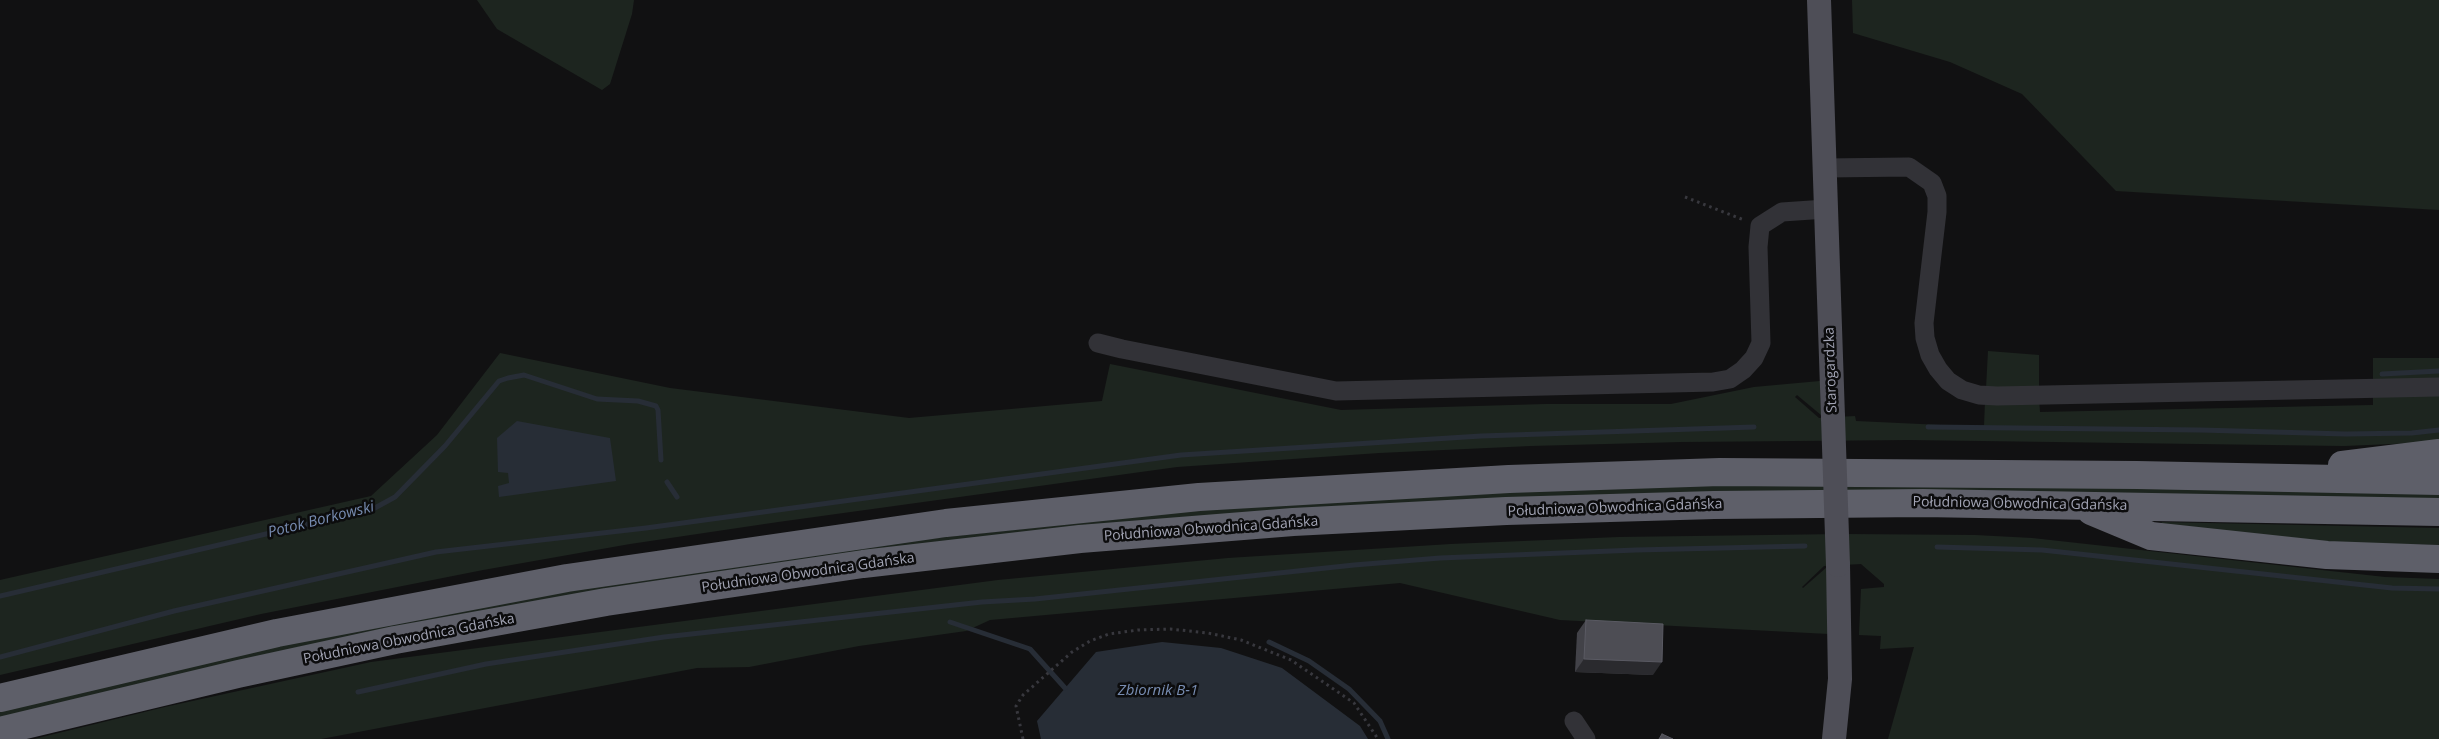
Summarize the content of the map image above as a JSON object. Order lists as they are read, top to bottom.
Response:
{
  "streets": {
    "highway": ["Południowa Obwodnica Gdańska"],
    "main road": ["Starogardzka"]
  },
  "water": ["Potok Borkowski", "Zbiornik B-1"]
}
